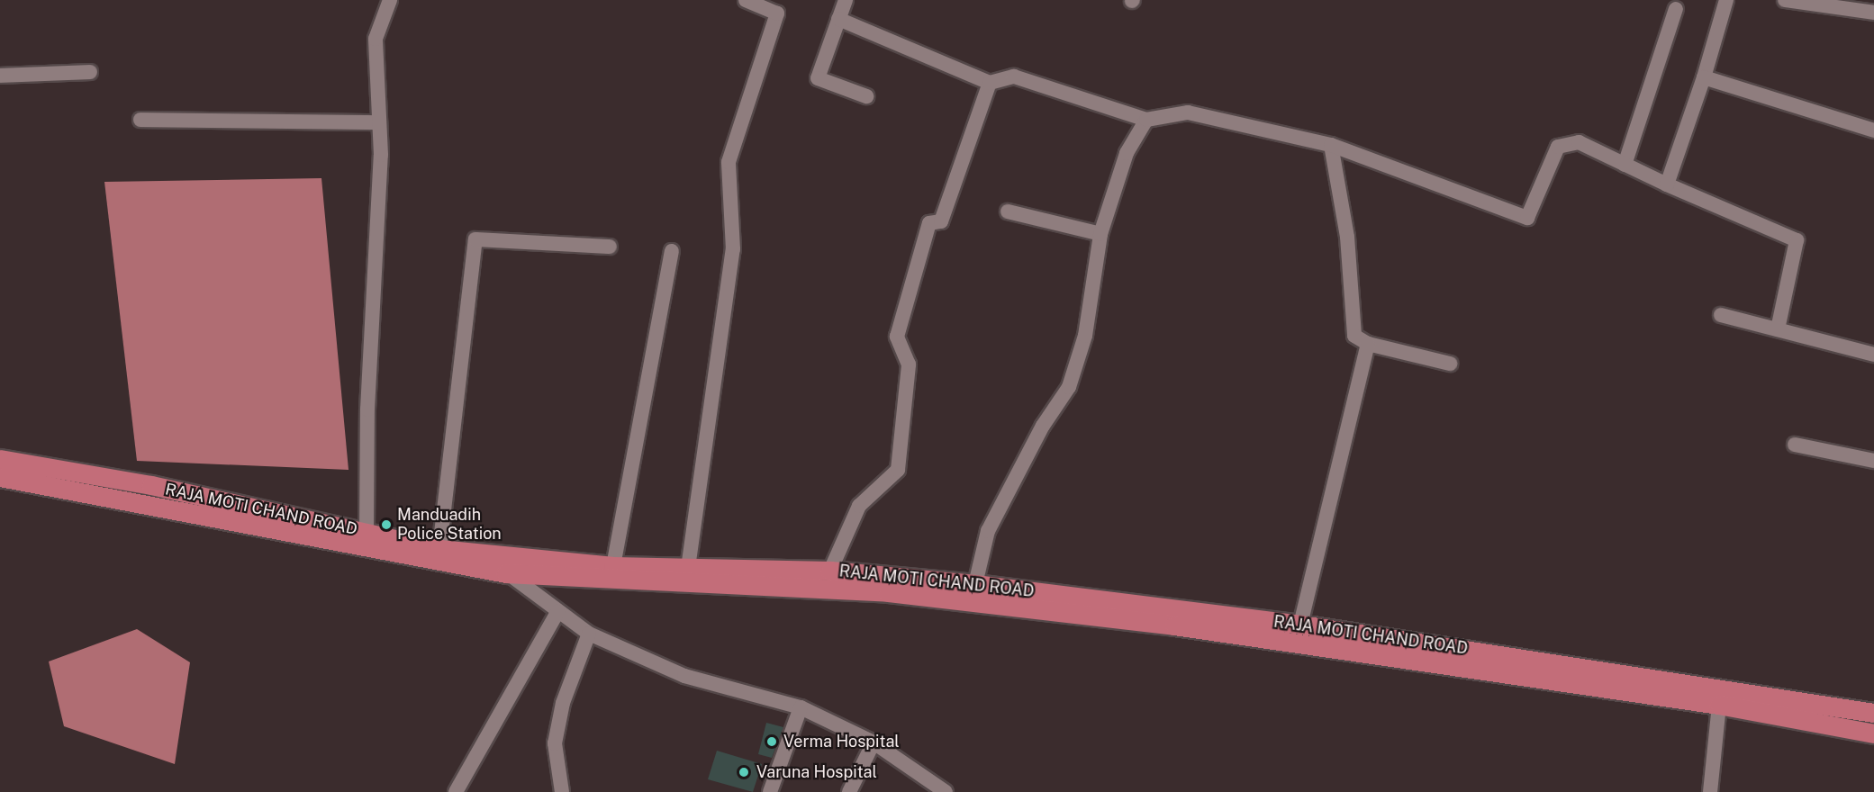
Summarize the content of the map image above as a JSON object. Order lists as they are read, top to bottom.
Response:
{
  "streets": {
    "main road": ["RAJA MOTI CHAND ROAD"]
  },
  "places": ["Manduadih Police Station", "Verma Hospital", "Varuna Hospital"]
}
